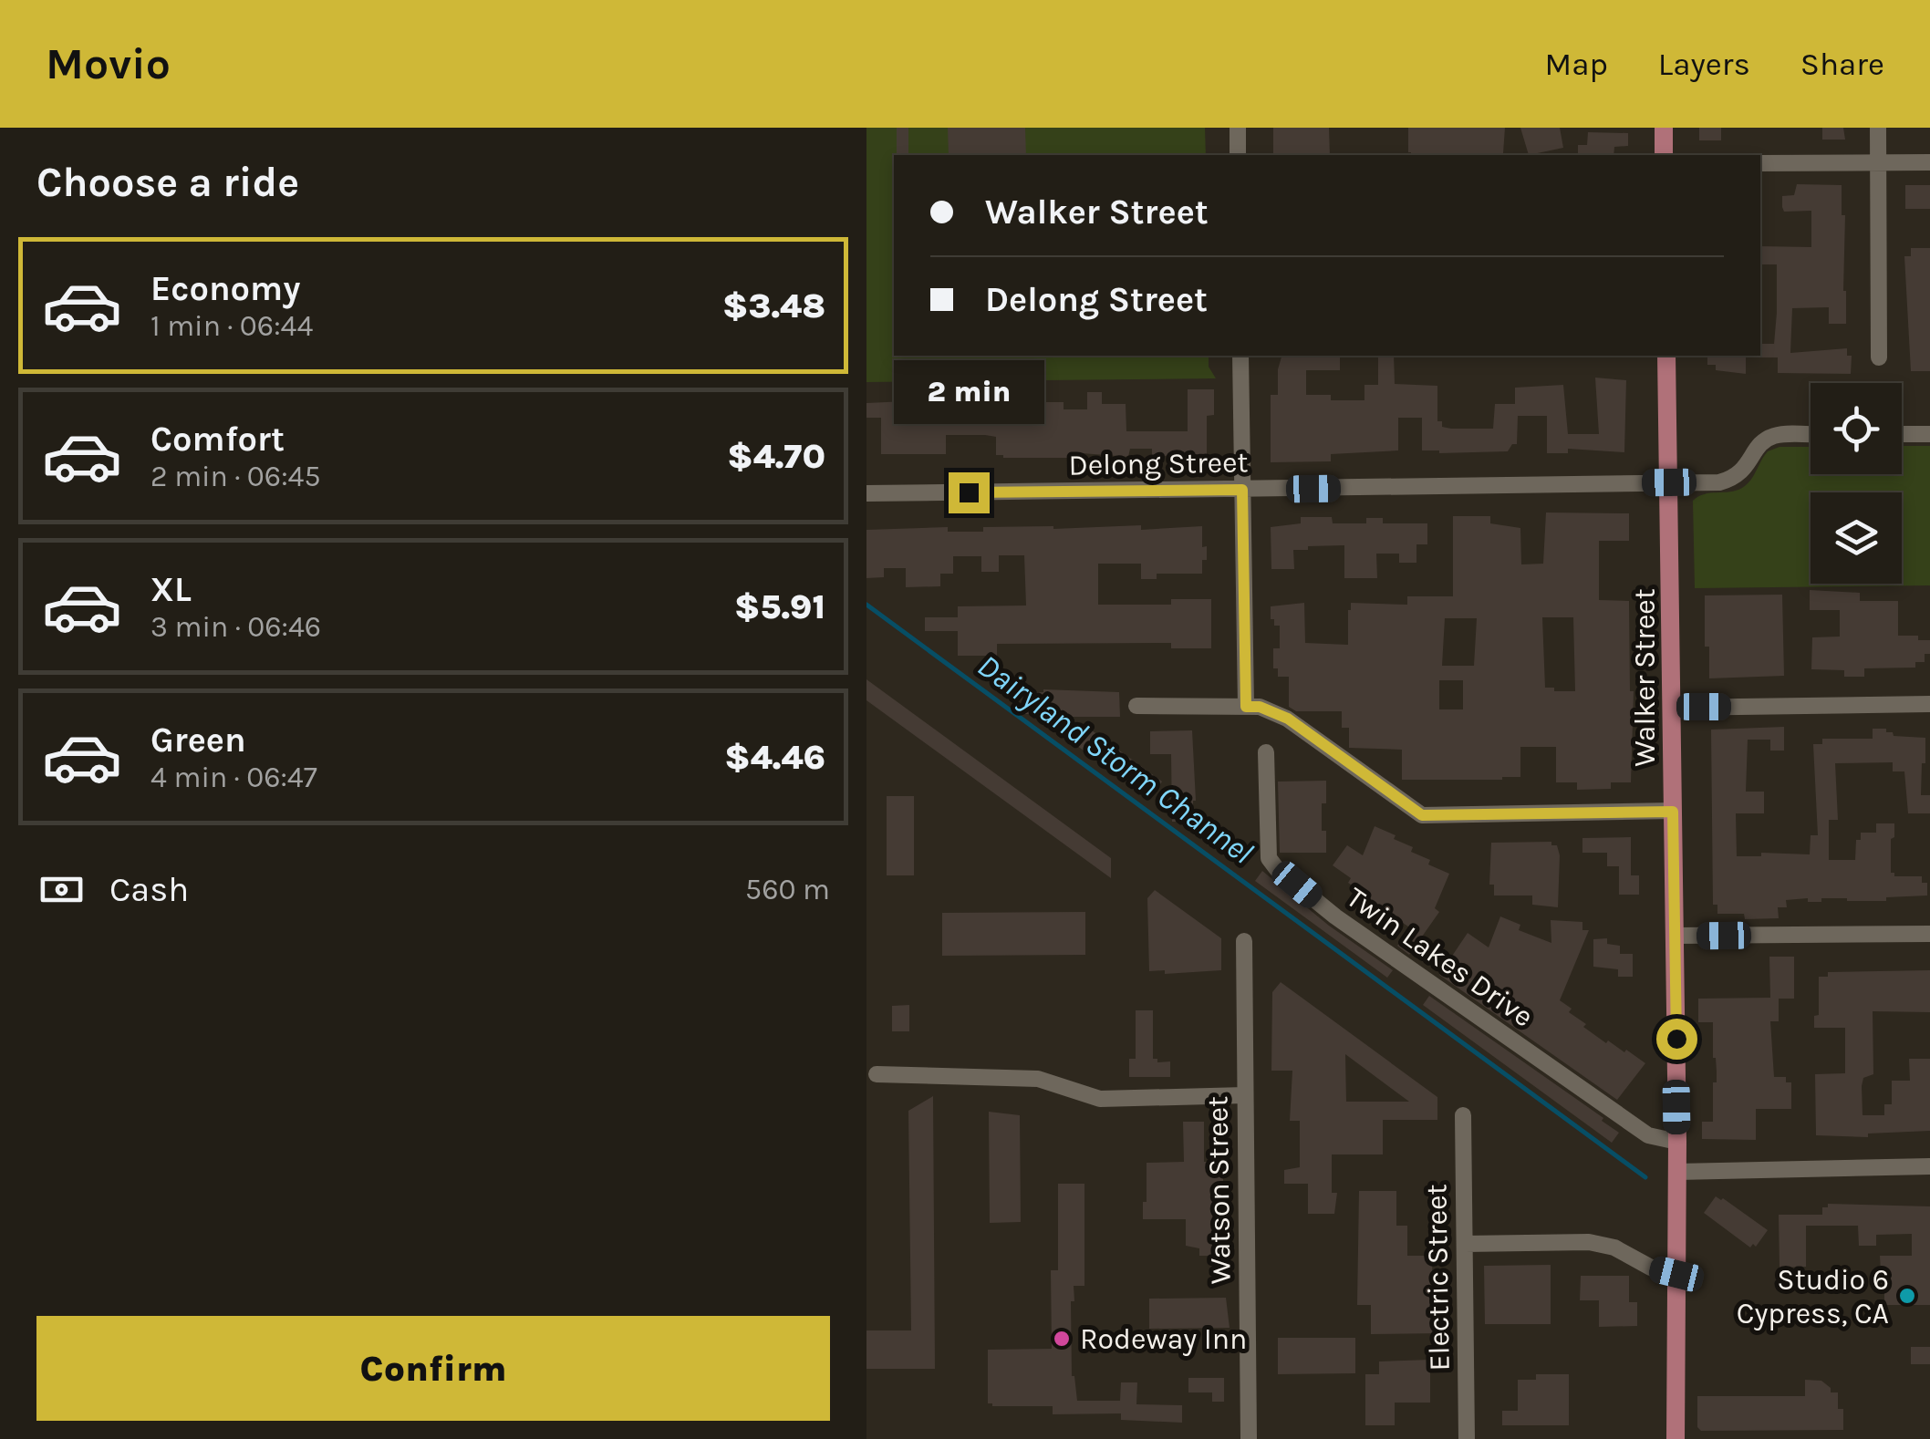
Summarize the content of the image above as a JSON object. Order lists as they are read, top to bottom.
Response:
{
  "streets": {
    "main road": ["Walker Street"],
    "street": [
      "Delong Street",
      "Twin Lakes Drive",
      "Watson Street",
      "Electric Street"
    ]
  },
  "crossings": [
    ["Delong Street", "Walker Street"],
    ["Walker Street", "Twin Lakes Drive"]
  ],
  "water": ["Dairyland Storm Channel"],
  "places": ["Studio 6 Cypress, CA", "Rodeway Inn"],
  "page": {
    "header": "Movio",
    "nav": ["Map", "Layers", "Share"],
    "heading": "Choose a ride",
    "banner": ["Walker Street", "Delong Street"],
    "list": [
      {
        "name": "Economy",
        "note": "1 min · 06:44",
        "value": "$3.48"
      },
      {
        "name": "Comfort",
        "note": "2 min · 06:45",
        "value": "$4.70"
      },
      {
        "name": "XL",
        "note": "3 min · 06:46",
        "value": "$5.91"
      },
      {
        "name": "Green",
        "note": "4 min · 06:47",
        "value": "$4.46"
      }
    ],
    "bubble": "2 min",
    "pay": ["Cash", "560 m"],
    "buttons": "Confirm"
  }
}
